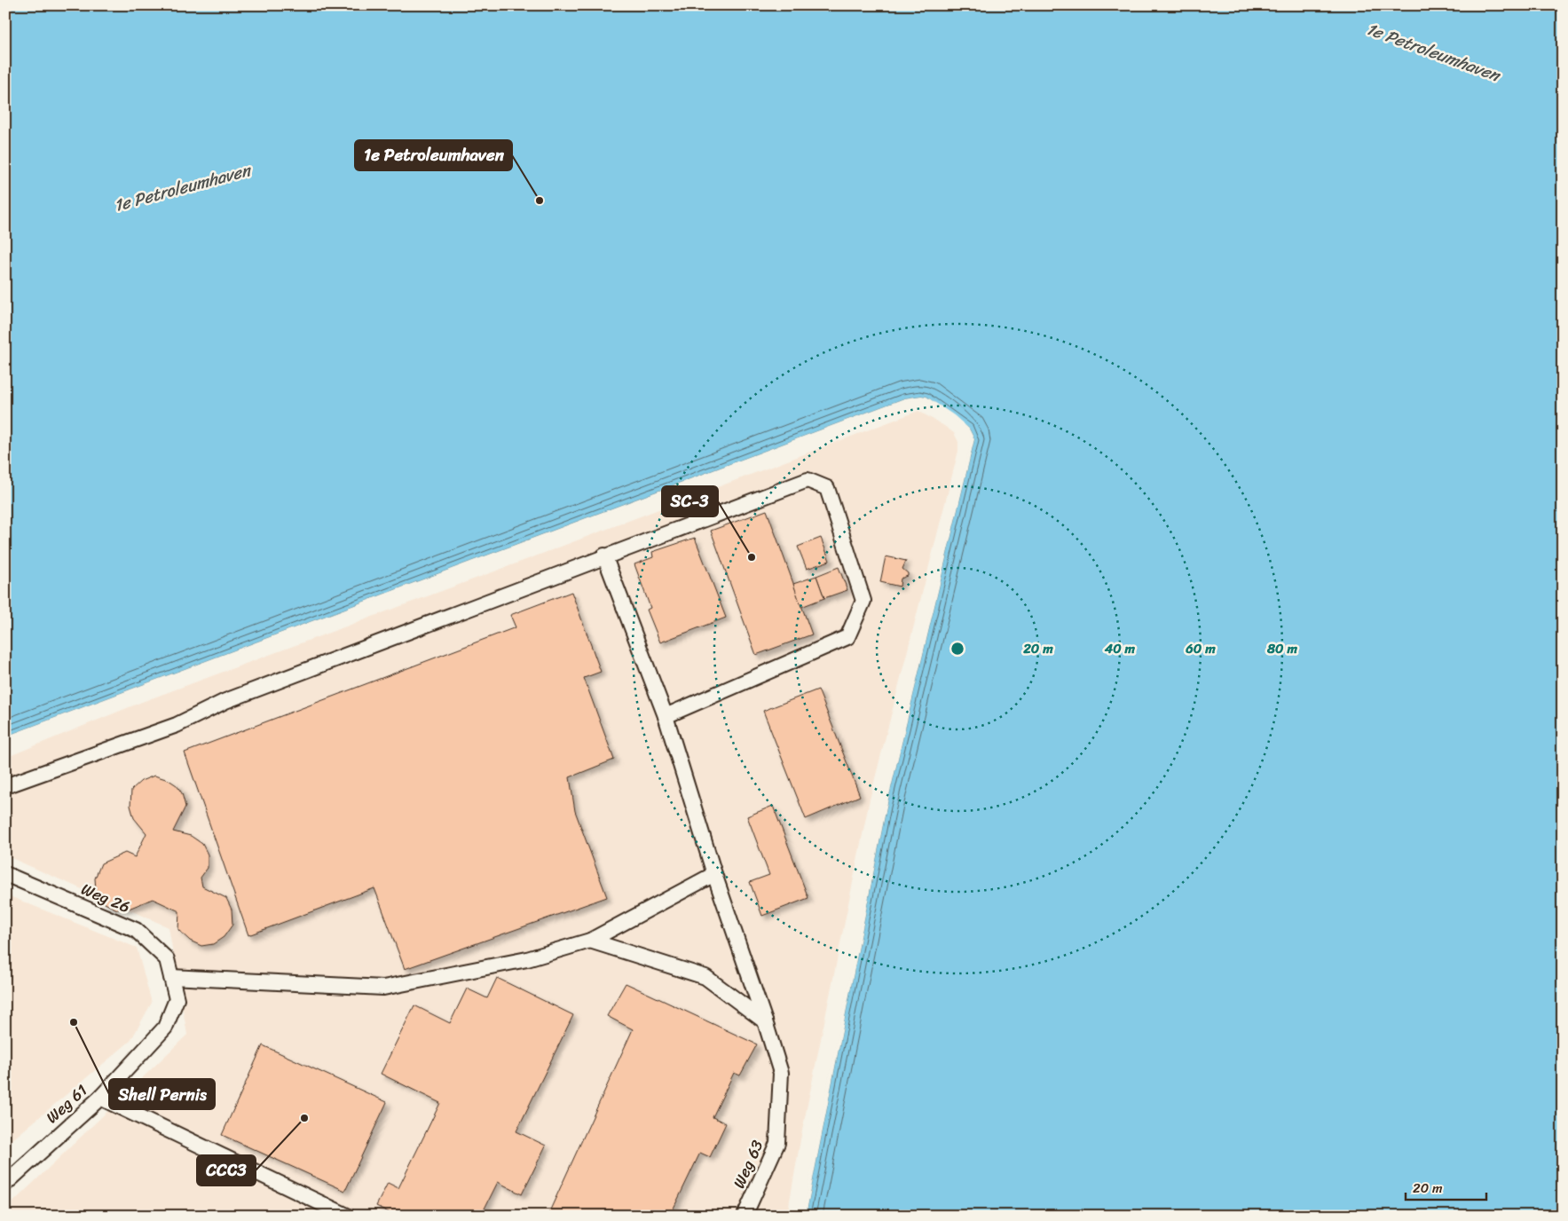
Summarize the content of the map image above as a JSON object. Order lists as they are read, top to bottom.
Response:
{
  "streets": {
    "lane": ["Weg 26", "Weg 61", "Weg 63"]
  },
  "crossings": [
    ["Weg 26", "Weg 61"]
  ],
  "water": ["1e Petroleumhaven"],
  "places": [
    "1e Petroleumhaven",
    "SC-3",
    "Shell Pernis",
    "CCC3"
  ],
  "scale_bar": "20 m",
  "rings": [
    "20 m",
    "40 m",
    "60 m",
    "80 m"
  ]
}
